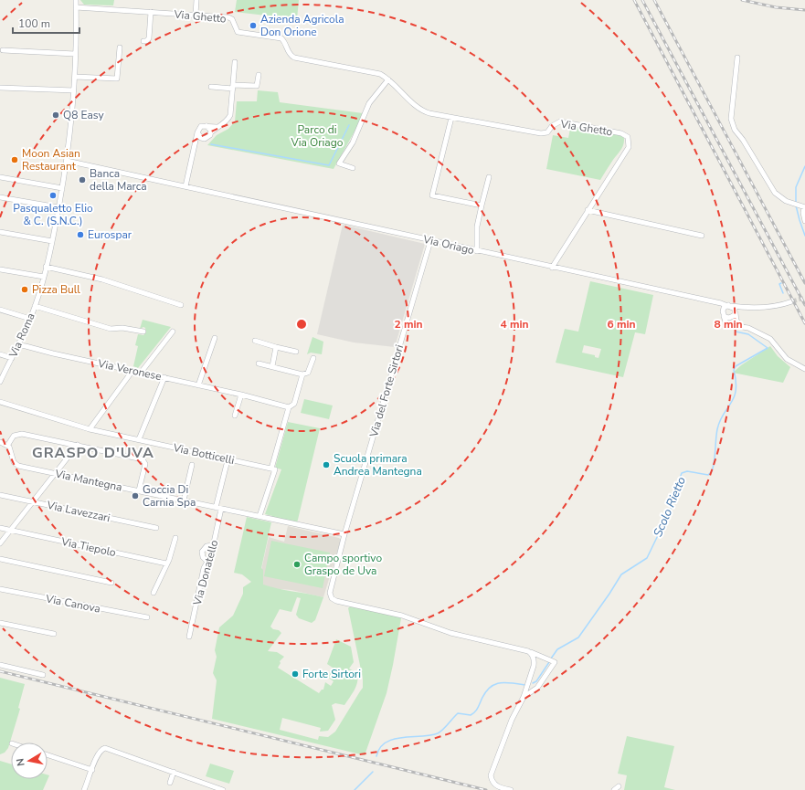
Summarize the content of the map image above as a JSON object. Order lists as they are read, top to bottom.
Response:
{
  "streets": {
    "street": [
      "Via Ghetto",
      "Via Oriago",
      "Via Roma",
      "Via Veronese",
      "Via del Forte Sirtori",
      "Via Botticelli",
      "Via Mantegna",
      "Via Lavezzari",
      "Via Tiepolo",
      "Via Donatello",
      "Via Canova"
    ]
  },
  "crossings": [
    ["Via Ghetto", "Via Oriago"],
    ["Via Ghetto", "Via Roma"],
    ["Via Oriago", "Via Roma"],
    ["Via Oriago", "Via del Forte Sirtori"],
    ["Via Roma", "Via Veronese"],
    ["Via del Forte Sirtori", "Via Mantegna"],
    ["Via Mantegna", "Via Donatello"]
  ],
  "districts": ["GRASPO D'UVA"],
  "water": ["Scolo Rietto"],
  "parks": ["Parco di Via Oriago"],
  "places": [
    "Azienda Agricola Don Orione",
    "Q8 Easy",
    "Moon Asian Restaurant",
    "Banca della Marca",
    "Pasqualetto Elio & C. (S.N.C.)",
    "Eurospar",
    "Pizza Bull",
    "Scuola primara Andrea Mantegna",
    "Goccia Di Carnia Spa",
    "Campo sportivo Graspo de Uva",
    "Forte Sirtori"
  ],
  "scale_bar": "100 m",
  "north": "left",
  "rings": [
    "2 min",
    "4 min",
    "6 min",
    "8 min"
  ]
}
